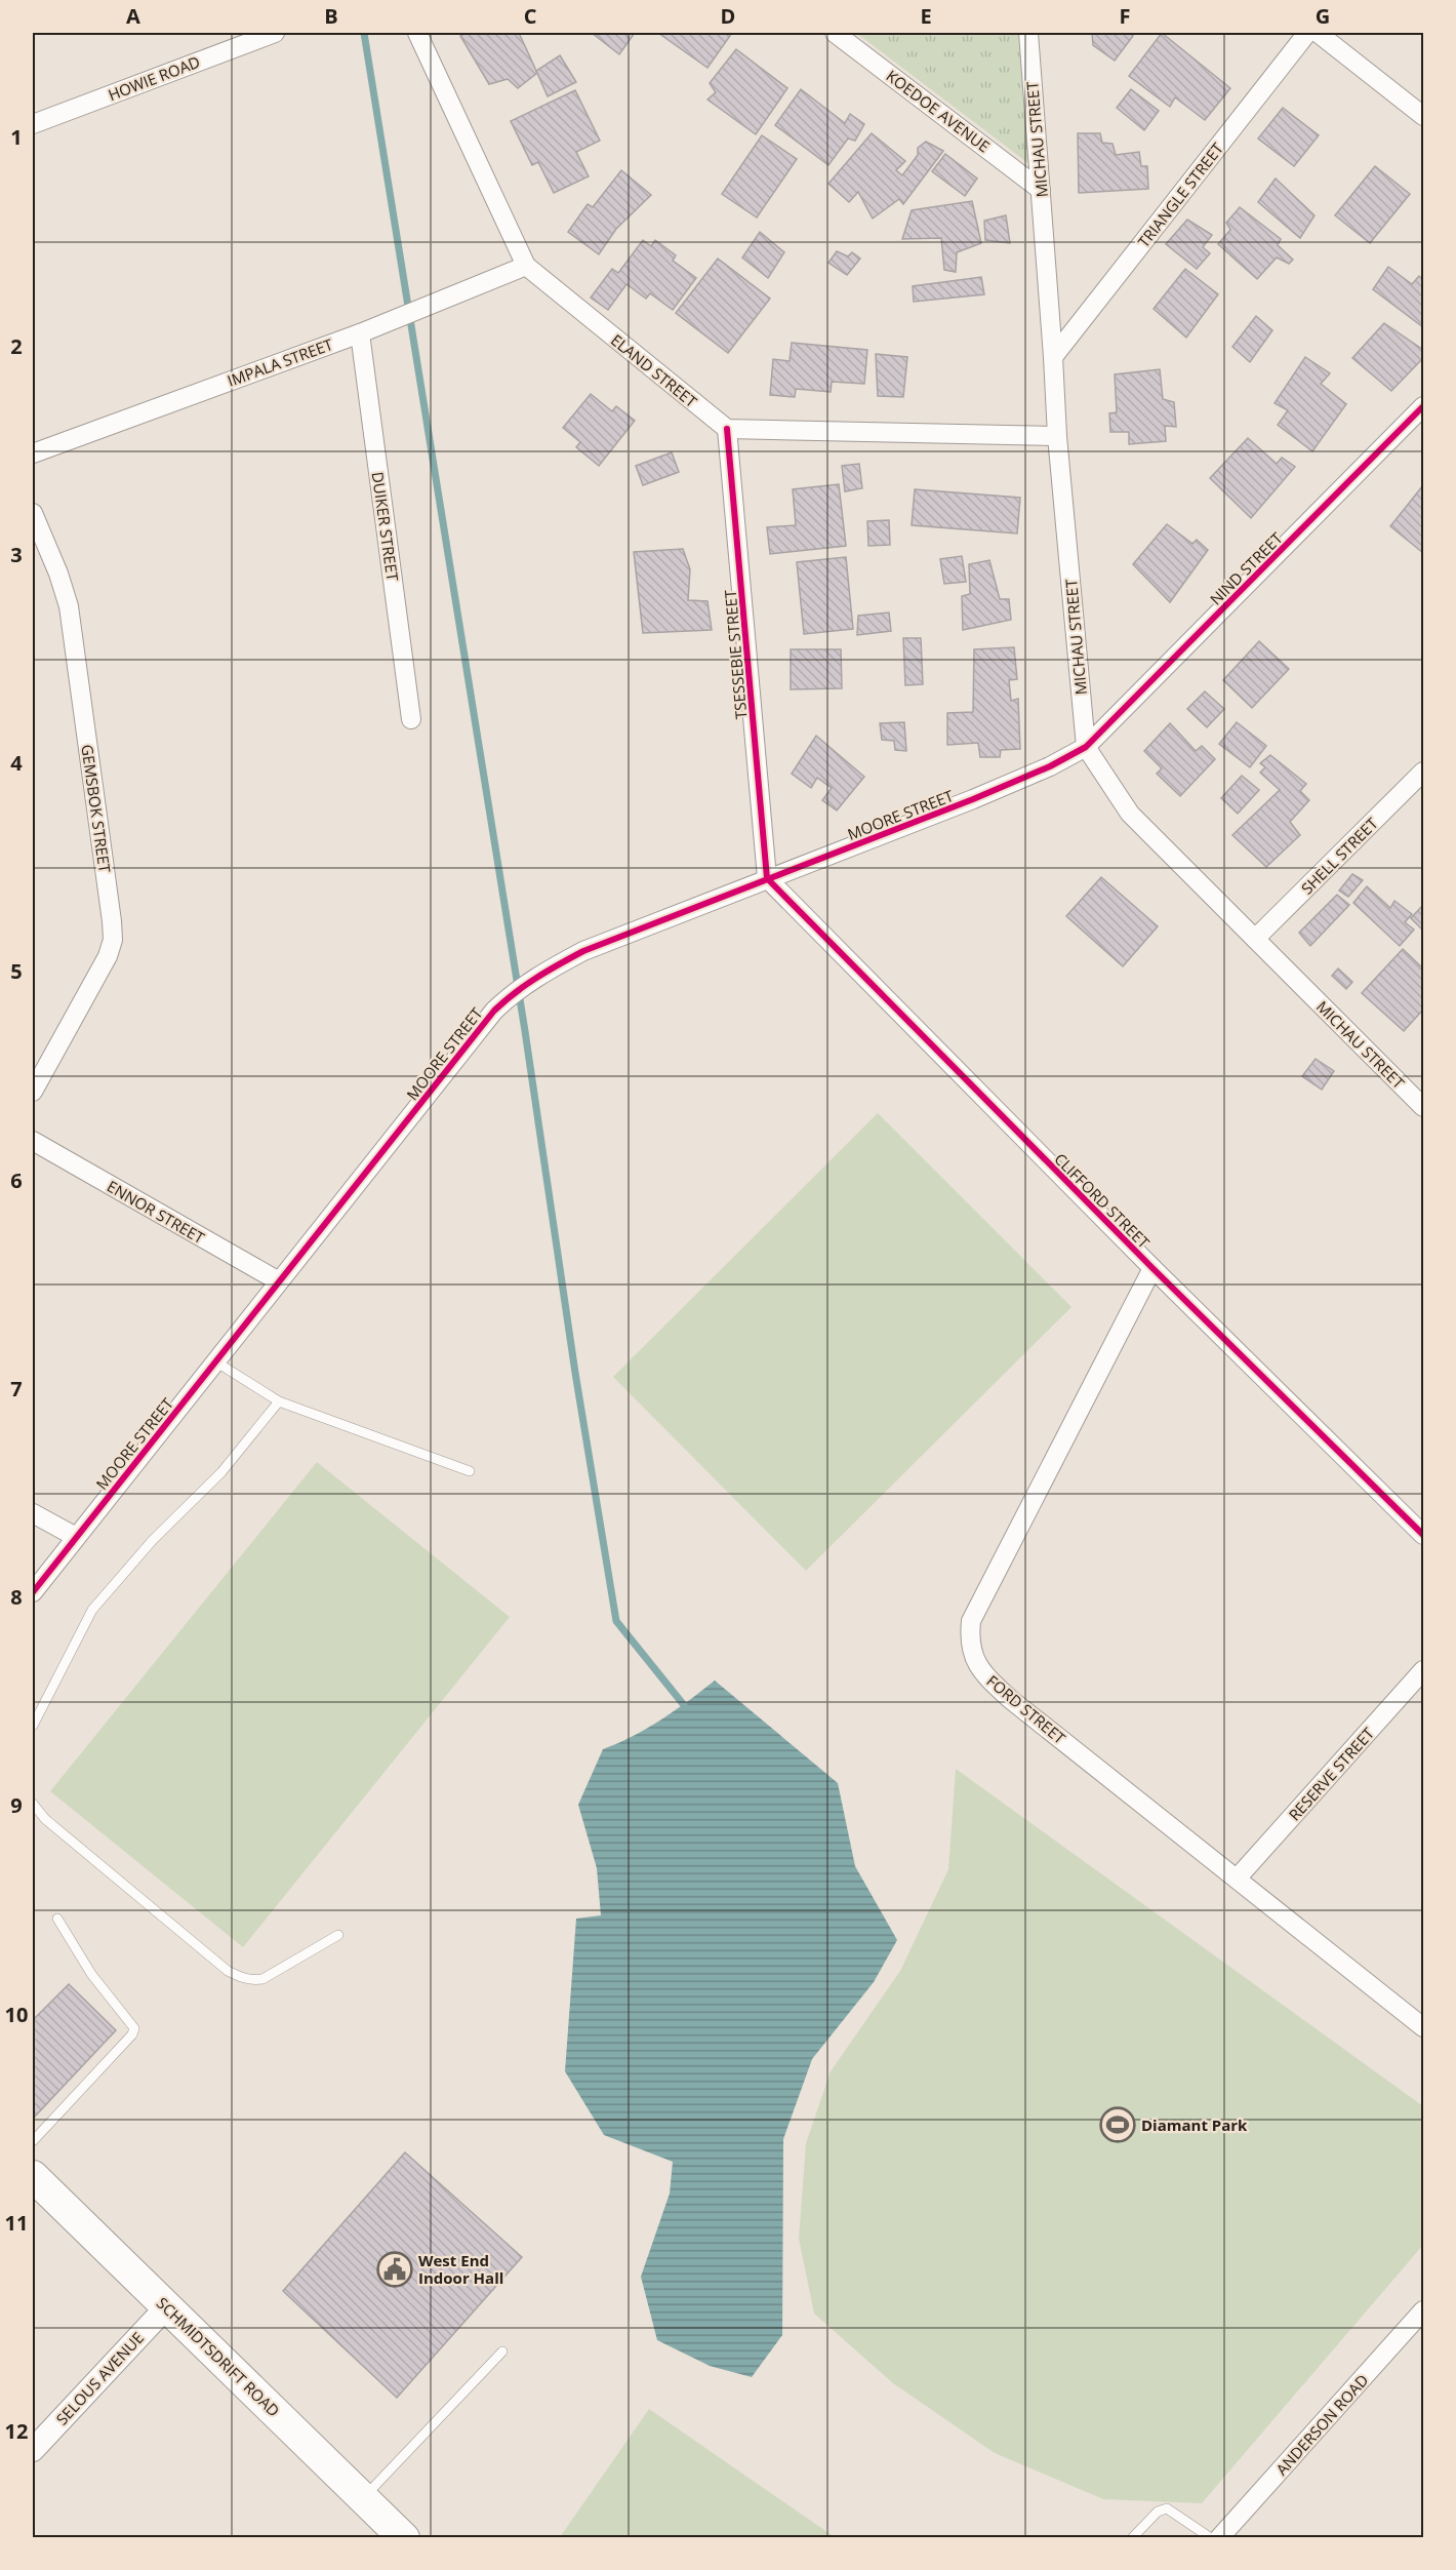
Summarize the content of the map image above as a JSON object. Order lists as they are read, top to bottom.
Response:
{
  "streets": {
    "highway": ["SCHMIDTSDRIFT ROAD"],
    "street": [
      "HOWIE ROAD",
      "KOEDOE AVENUE",
      "MICHAU STREET",
      "TRIANGLE STREET",
      "IMPALA STREET",
      "ELAND STREET",
      "DUIKER STREET",
      "NIND STREET",
      "TSESSEBIE STREET",
      "GEMSBOK STREET",
      "MOORE STREET",
      "SHELL STREET",
      "CLIFFORD STREET",
      "ENNOR STREET",
      "FORD STREET",
      "RESERVE STREET",
      "SELOUS AVENUE",
      "ANDERSON ROAD"
    ]
  },
  "crossings": [
    ["KOEDOE AVENUE", "MICHAU STREET"],
    ["MICHAU STREET", "TRIANGLE STREET"],
    ["MICHAU STREET", "NIND STREET"],
    ["MICHAU STREET", "MOORE STREET"],
    ["MICHAU STREET", "SHELL STREET"],
    ["IMPALA STREET", "ELAND STREET"],
    ["IMPALA STREET", "DUIKER STREET"],
    ["ELAND STREET", "TSESSEBIE STREET"],
    ["NIND STREET", "MOORE STREET"],
    ["TSESSEBIE STREET", "MOORE STREET"],
    ["TSESSEBIE STREET", "CLIFFORD STREET"],
    ["MOORE STREET", "CLIFFORD STREET"],
    ["MOORE STREET", "ENNOR STREET"],
    ["CLIFFORD STREET", "FORD STREET"],
    ["FORD STREET", "RESERVE STREET"],
    ["SCHMIDTSDRIFT ROAD", "SELOUS AVENUE"]
  ],
  "places": {
    "sports": ["Diamant Park"],
    "public building": ["West End Indoor Hall"]
  },
  "grid": {
    "columns": [
      "A",
      "B",
      "C",
      "D",
      "E",
      "F",
      "G"
    ],
    "rows": [
      "1",
      "2",
      "3",
      "4",
      "5",
      "6",
      "7",
      "8",
      "9",
      "10",
      "11",
      "12"
    ]
  }
}
